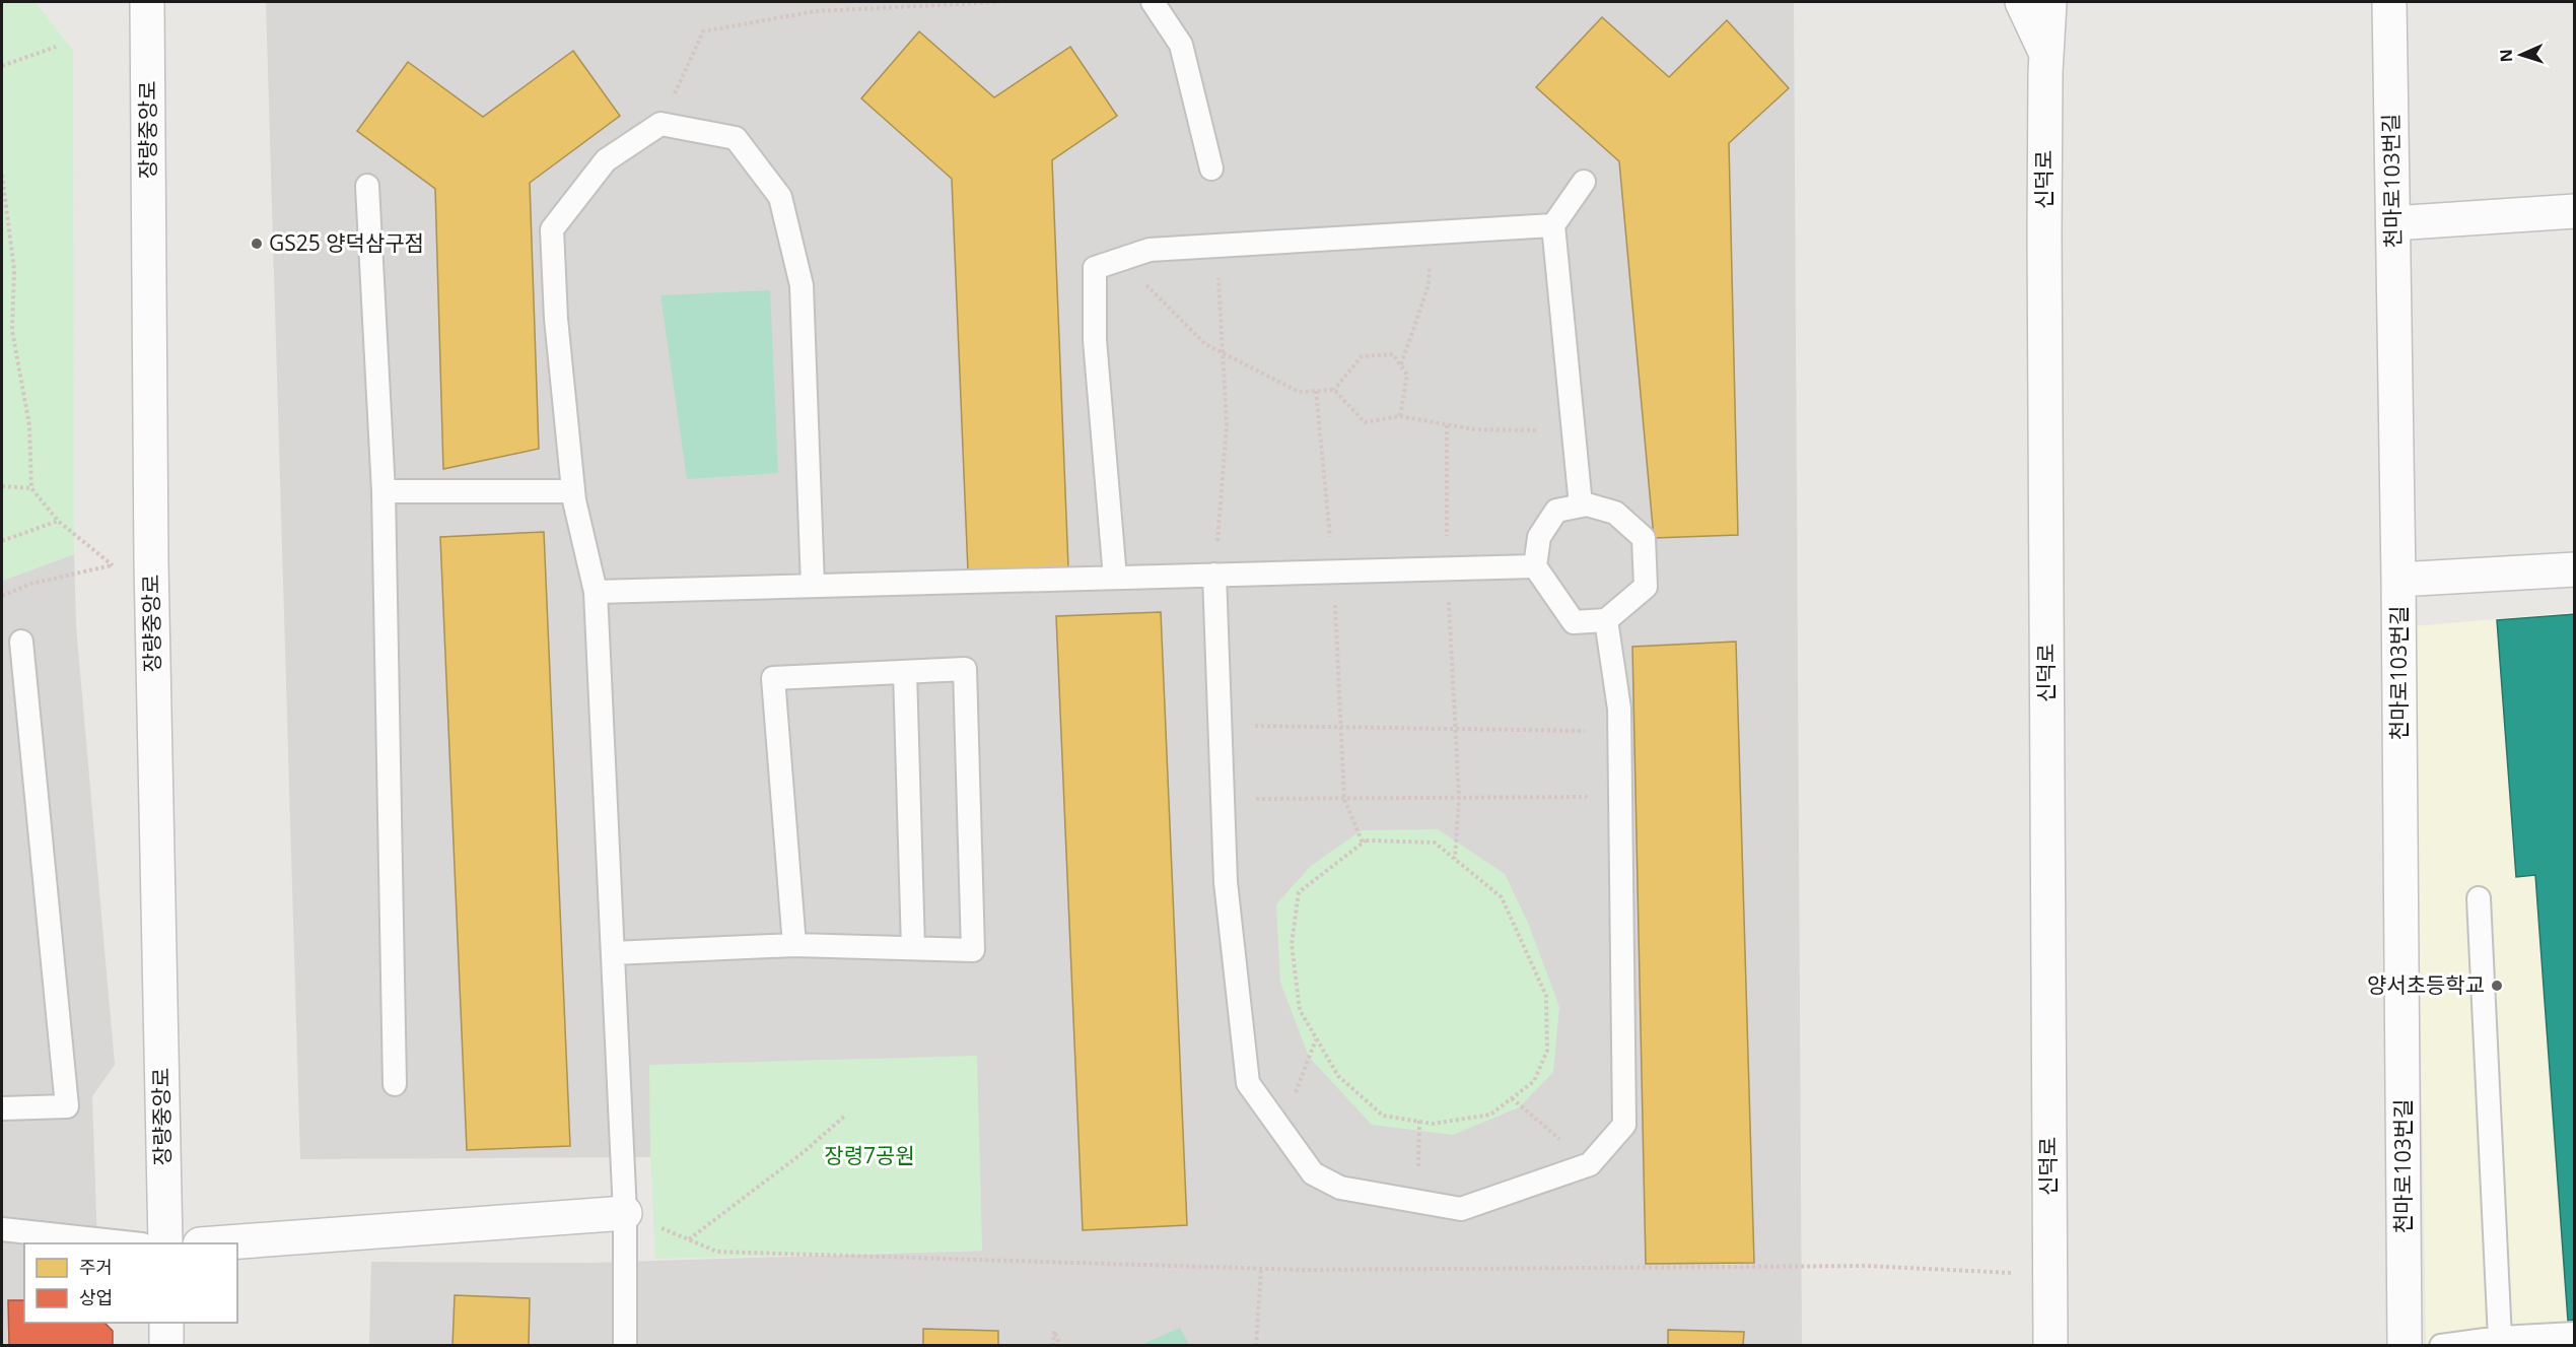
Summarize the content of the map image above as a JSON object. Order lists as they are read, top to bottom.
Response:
{
  "streets": {
    "street": ["장량중앙로", "신덕로", "천마로103번길"]
  },
  "parks": ["장령7공원"],
  "places": ["GS25 양덕삼구점", "양서초등학교"],
  "legend": ["주거", "상업"],
  "north": "left"
}
